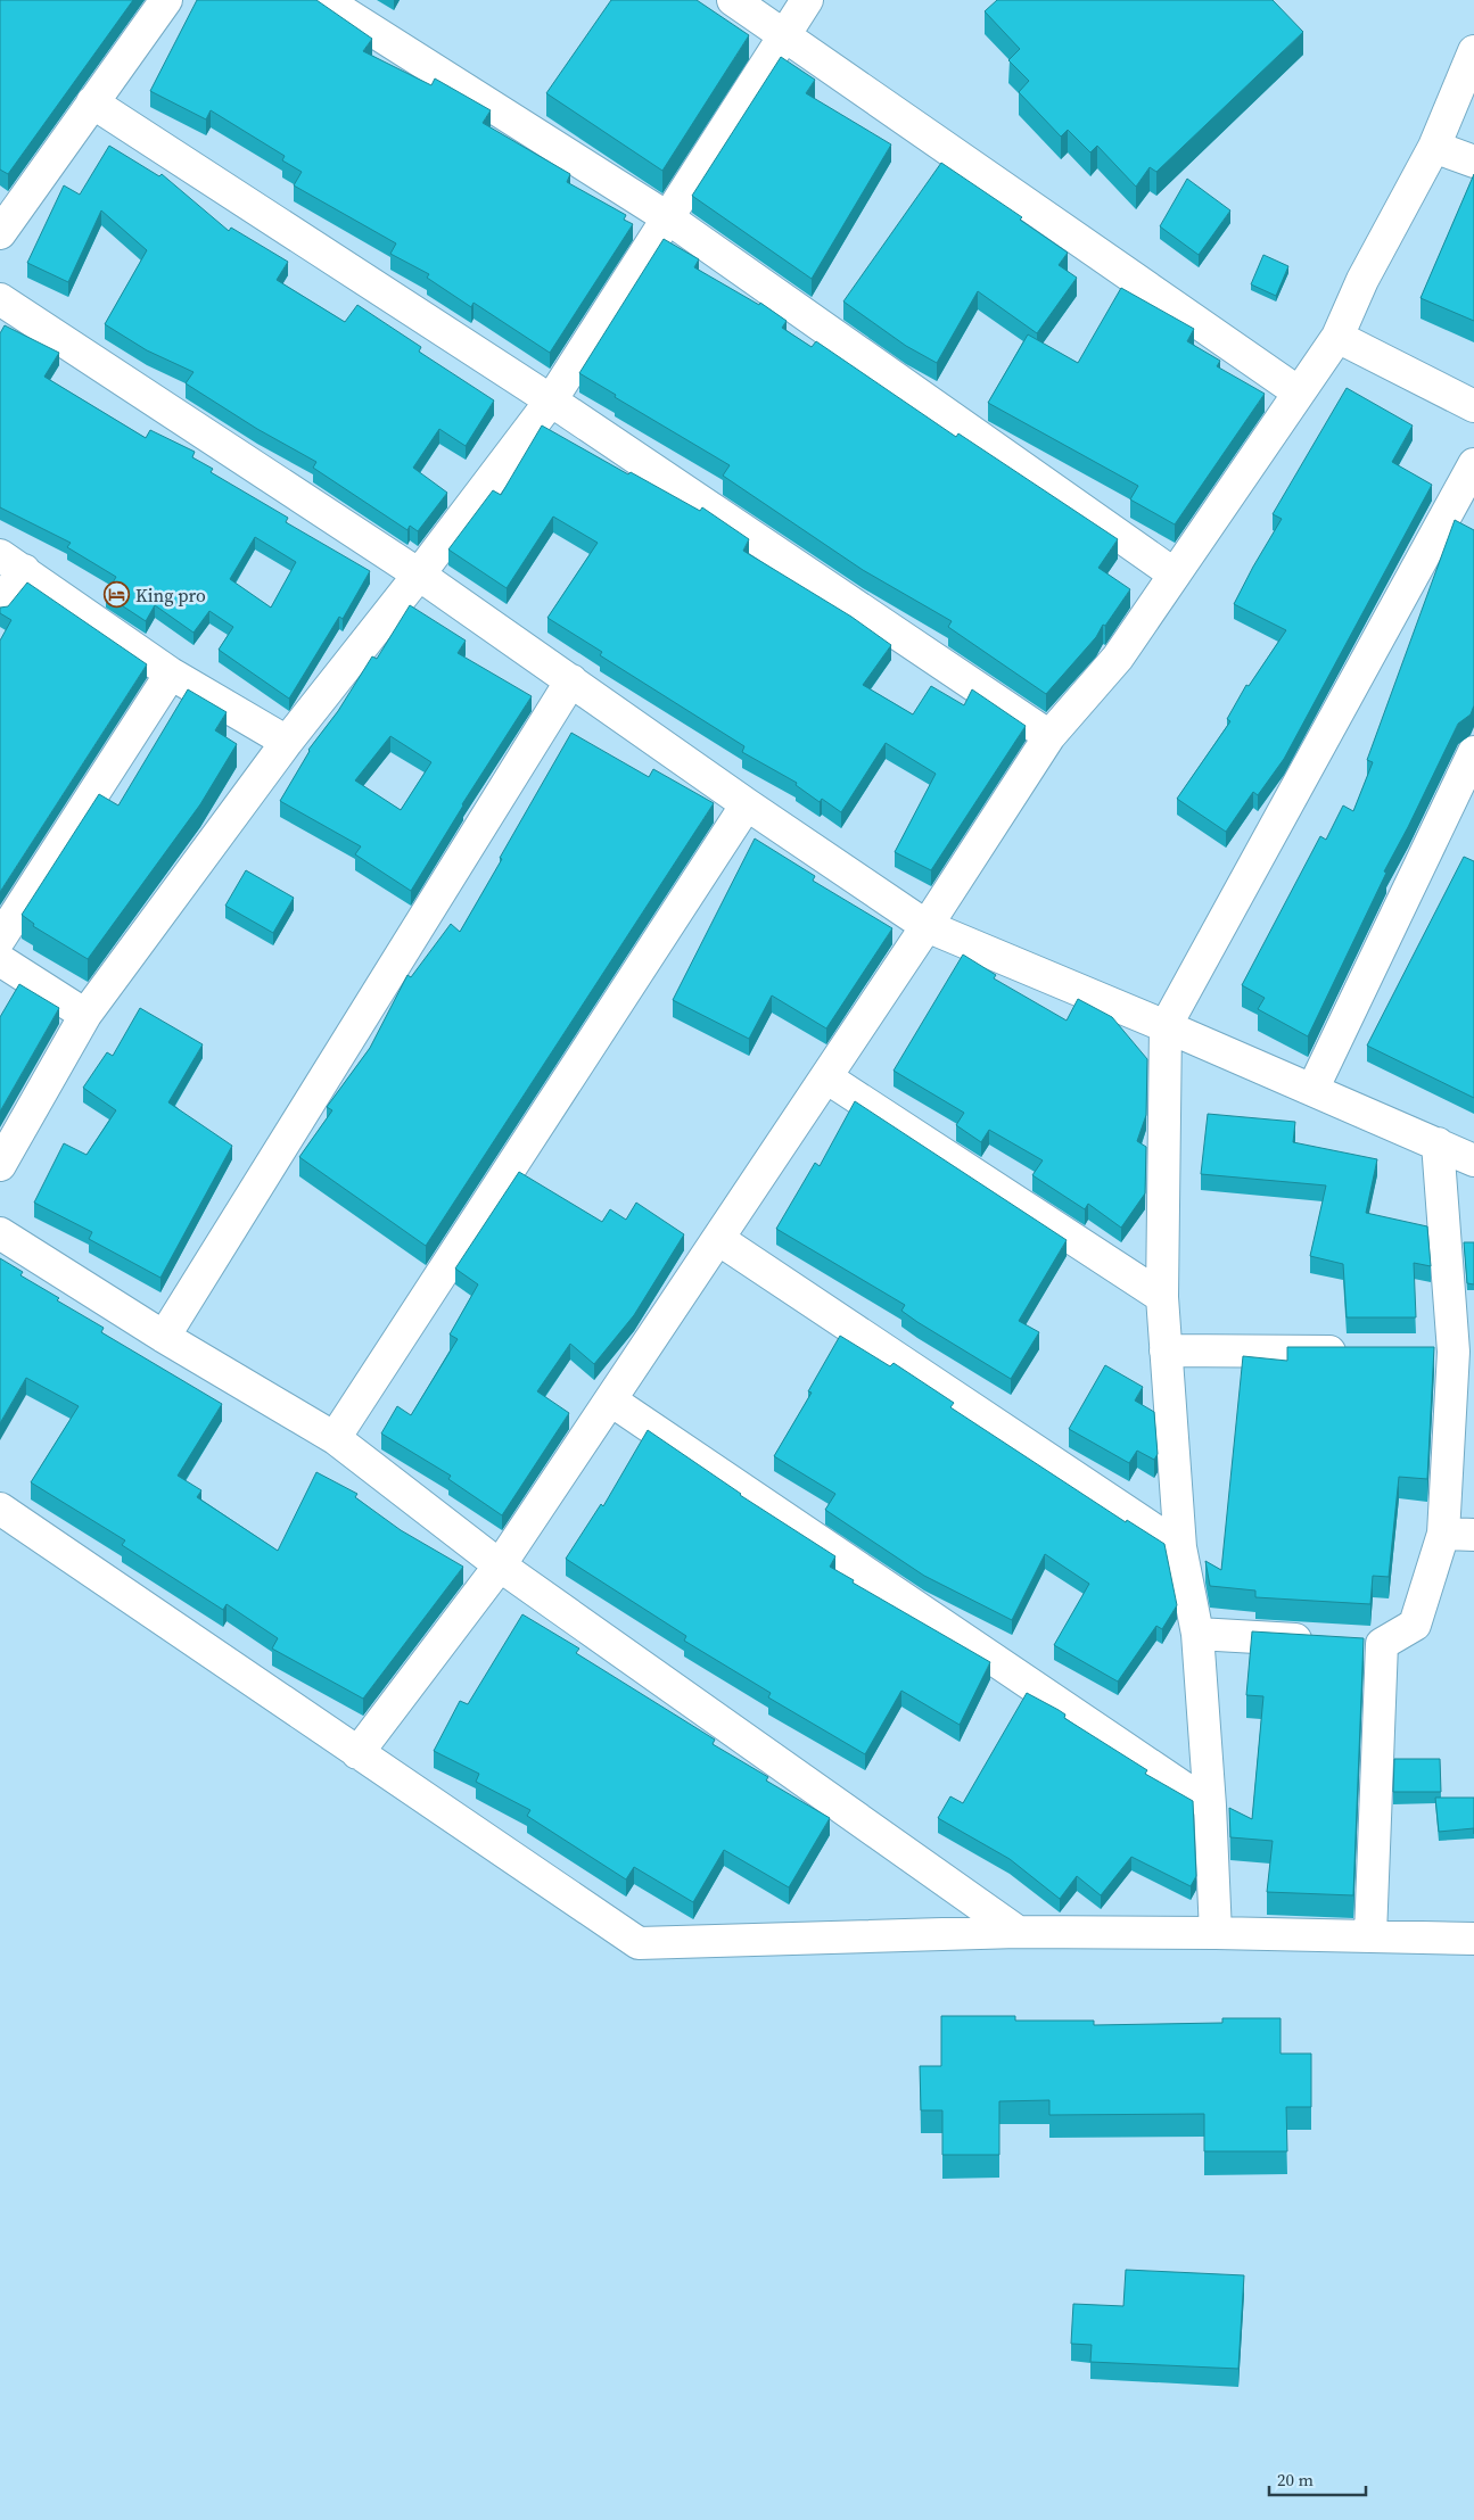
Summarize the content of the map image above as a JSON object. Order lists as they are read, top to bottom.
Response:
{
  "places": {
    "hotel": ["King pro"]
  },
  "scale_bar": "20 m"
}
